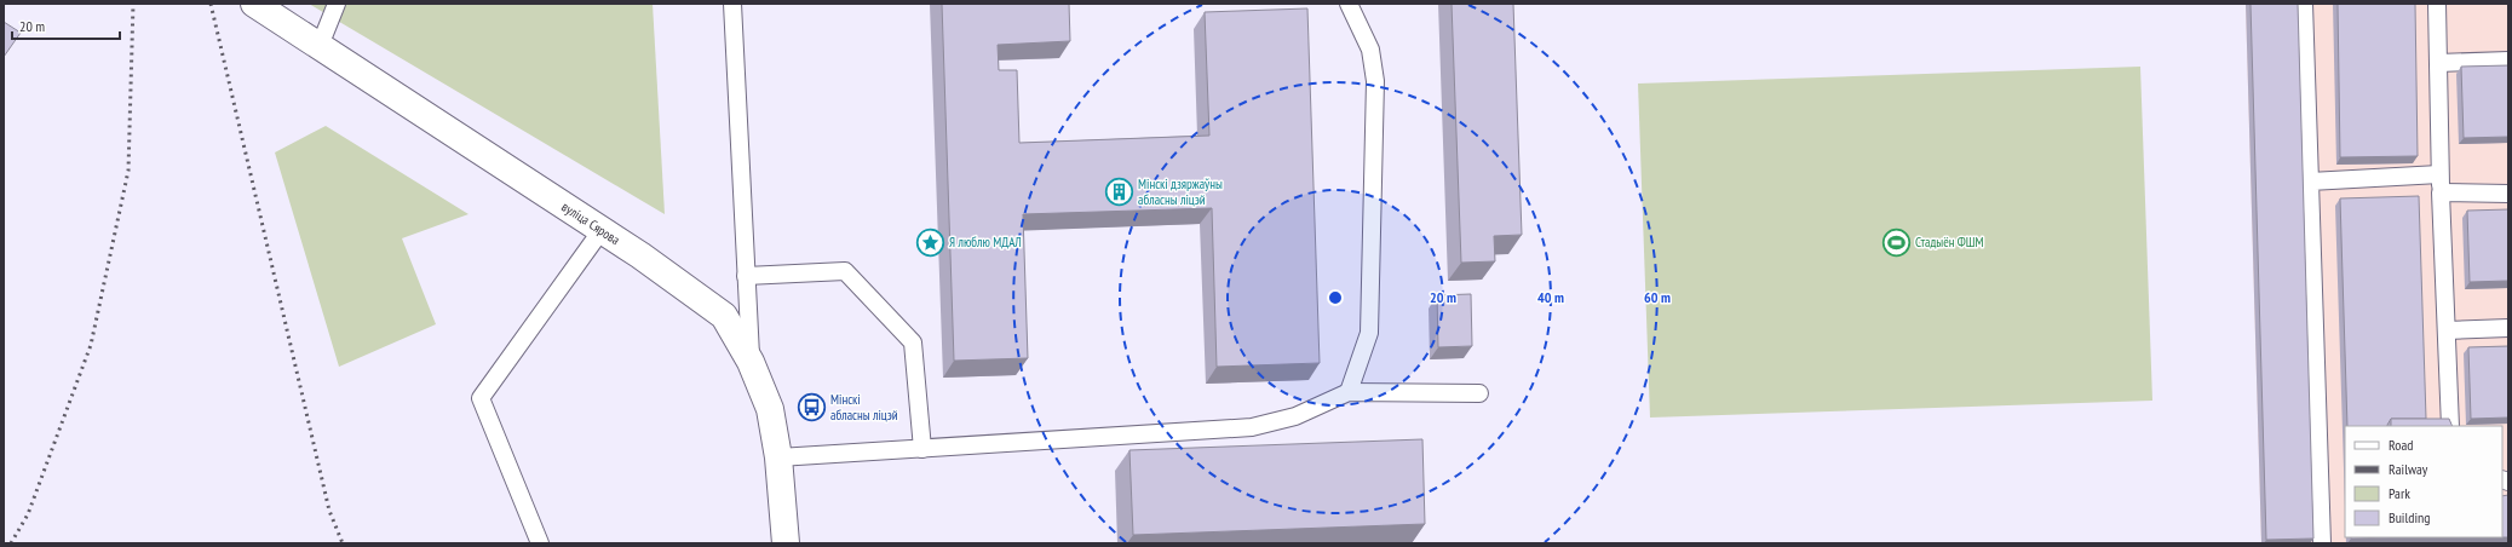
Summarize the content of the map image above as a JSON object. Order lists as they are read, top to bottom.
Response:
{
  "streets": {
    "street": ["вуліца Сярова"]
  },
  "places": {
    "building": ["Мінскі дзяржаўны абласны ліцэй"],
    "place": ["Я люблю МДАЛ"],
    "sports": ["Стадыён ФШМ"],
    "bus stop": ["Мінскі абласны ліцэй"]
  },
  "legend": [
    "Road",
    "Railway",
    "Park",
    "Building"
  ],
  "scale_bar": "20 m",
  "rings": ["20 m", "40 m", "60 m"]
}
